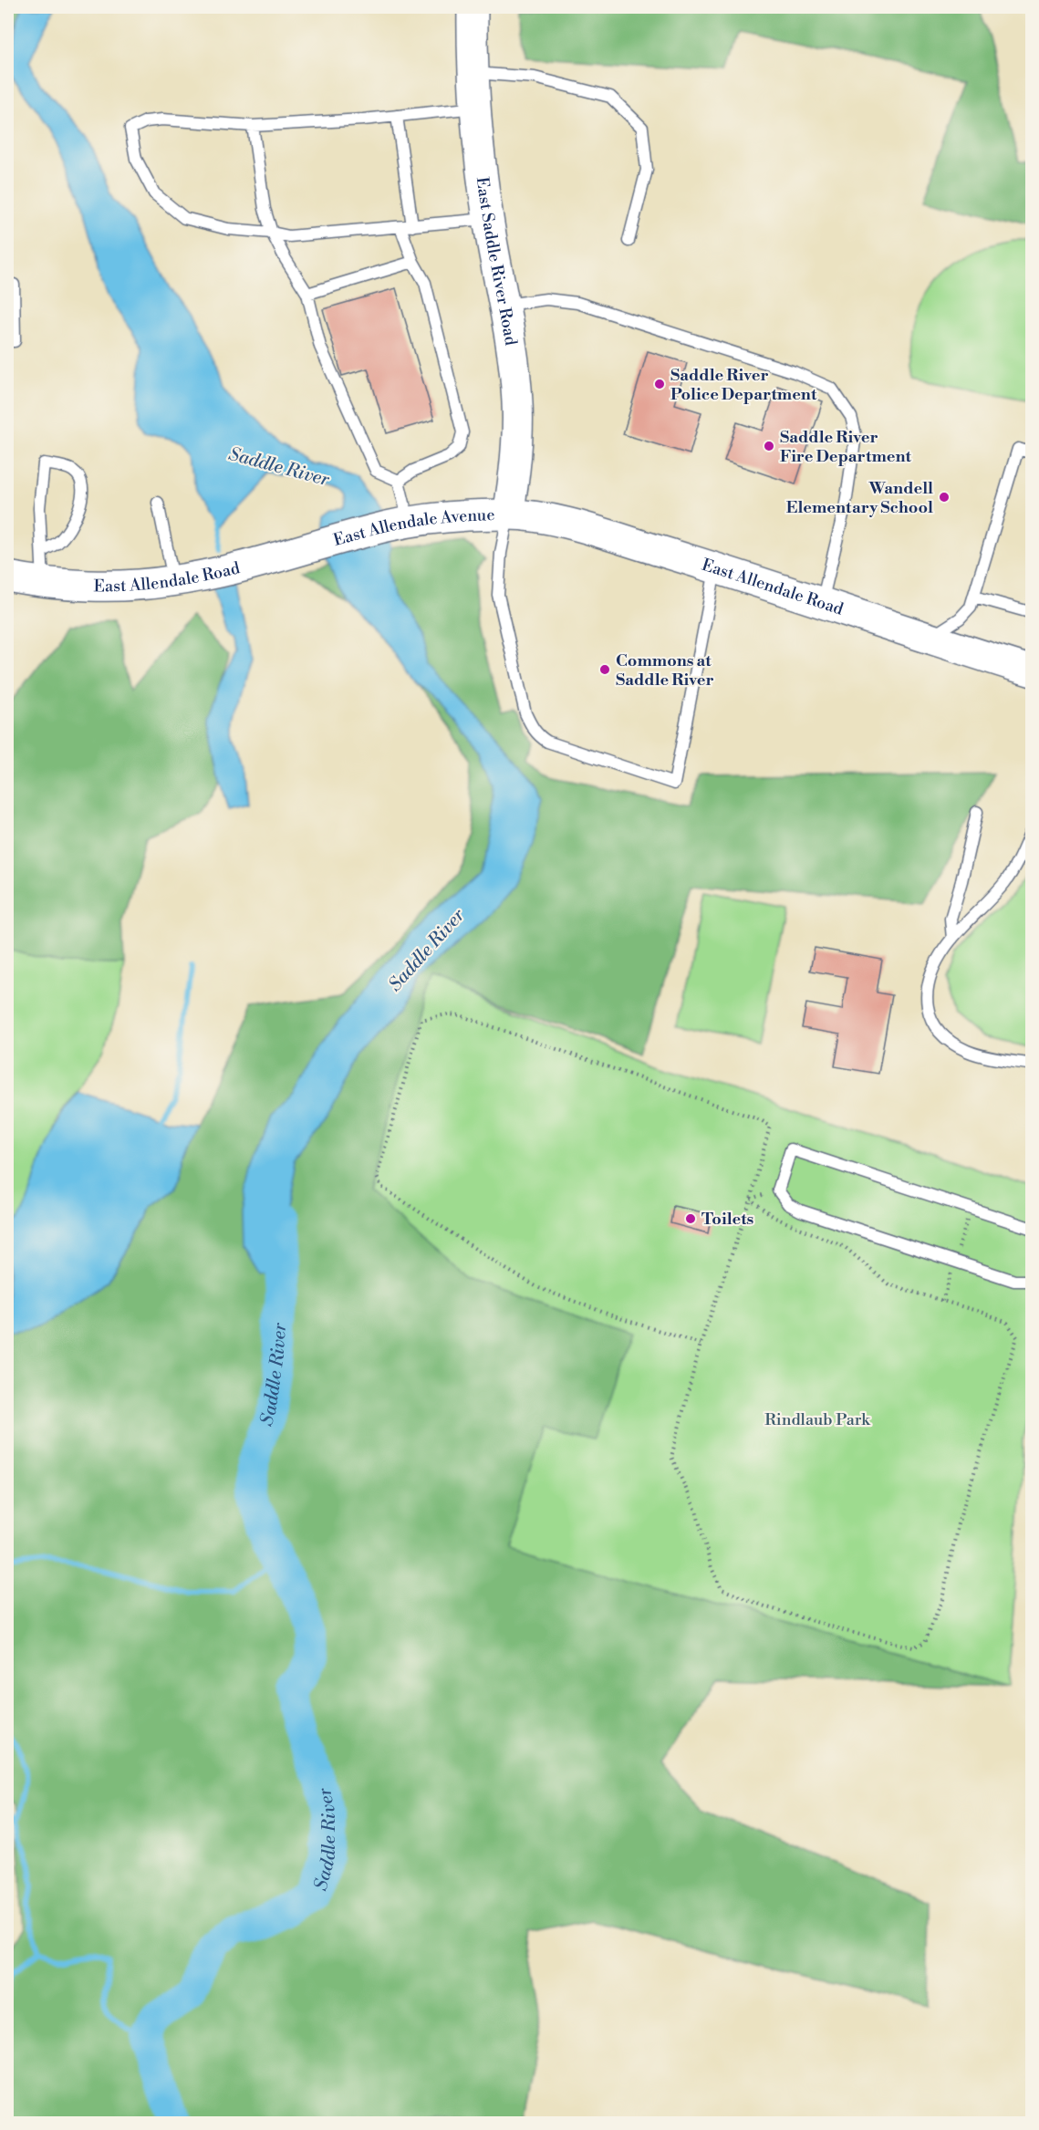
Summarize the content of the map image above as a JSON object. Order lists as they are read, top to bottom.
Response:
{
  "streets": {
    "main road": ["East Saddle River Road", "East Allendale Avenue", "East Allendale Road"]
  },
  "crossings": [
    ["East Saddle River Road", "East Allendale Avenue"],
    ["East Saddle River Road", "East Allendale Road"],
    ["East Allendale Avenue", "East Allendale Road"]
  ],
  "water": ["Saddle River"],
  "parks": ["Rindlaub Park"],
  "places": [
    "Saddle River Police Department",
    "Saddle River Fire Department",
    "Wandell Elementary School",
    "Commons at Saddle River",
    "Toilets"
  ]
}
